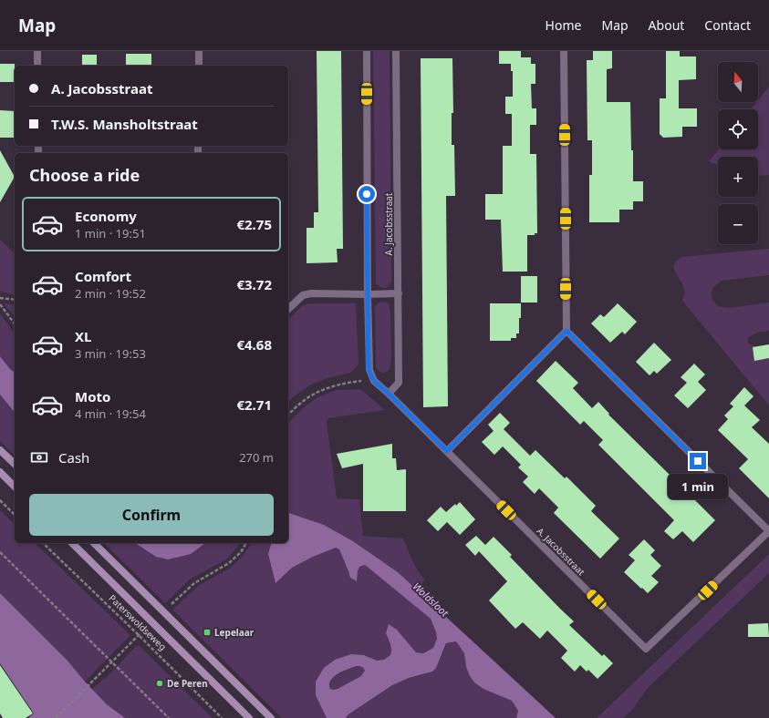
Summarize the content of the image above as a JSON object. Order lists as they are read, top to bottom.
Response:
{
  "streets": {
    "main road": ["Paterswoldseweg"],
    "street": ["A. Jacobsstraat"]
  },
  "water": ["Woldsloot"],
  "places": {
    "transit": ["Lepelaar"],
    "other": ["De Peren"]
  },
  "north": "top",
  "page": {
    "header": "Map",
    "nav": [
      "Home",
      "Map",
      "About",
      "Contact"
    ],
    "map_buttons": ["+", "−"],
    "banner": ["A. Jacobsstraat", "T.W.S. Mansholtstraat"],
    "heading": "Choose a ride",
    "list": [
      {
        "name": "Economy",
        "note": "1 min · 19:51",
        "value": "€2.75"
      },
      {
        "name": "Comfort",
        "note": "2 min · 19:52",
        "value": "€3.72"
      },
      {
        "name": "XL",
        "note": "3 min · 19:53",
        "value": "€4.68"
      },
      {
        "name": "Moto",
        "note": "4 min · 19:54",
        "value": "€2.71"
      }
    ],
    "pay": ["Cash", "270 m"],
    "bubble": "1 min",
    "buttons": "Confirm"
  }
}
